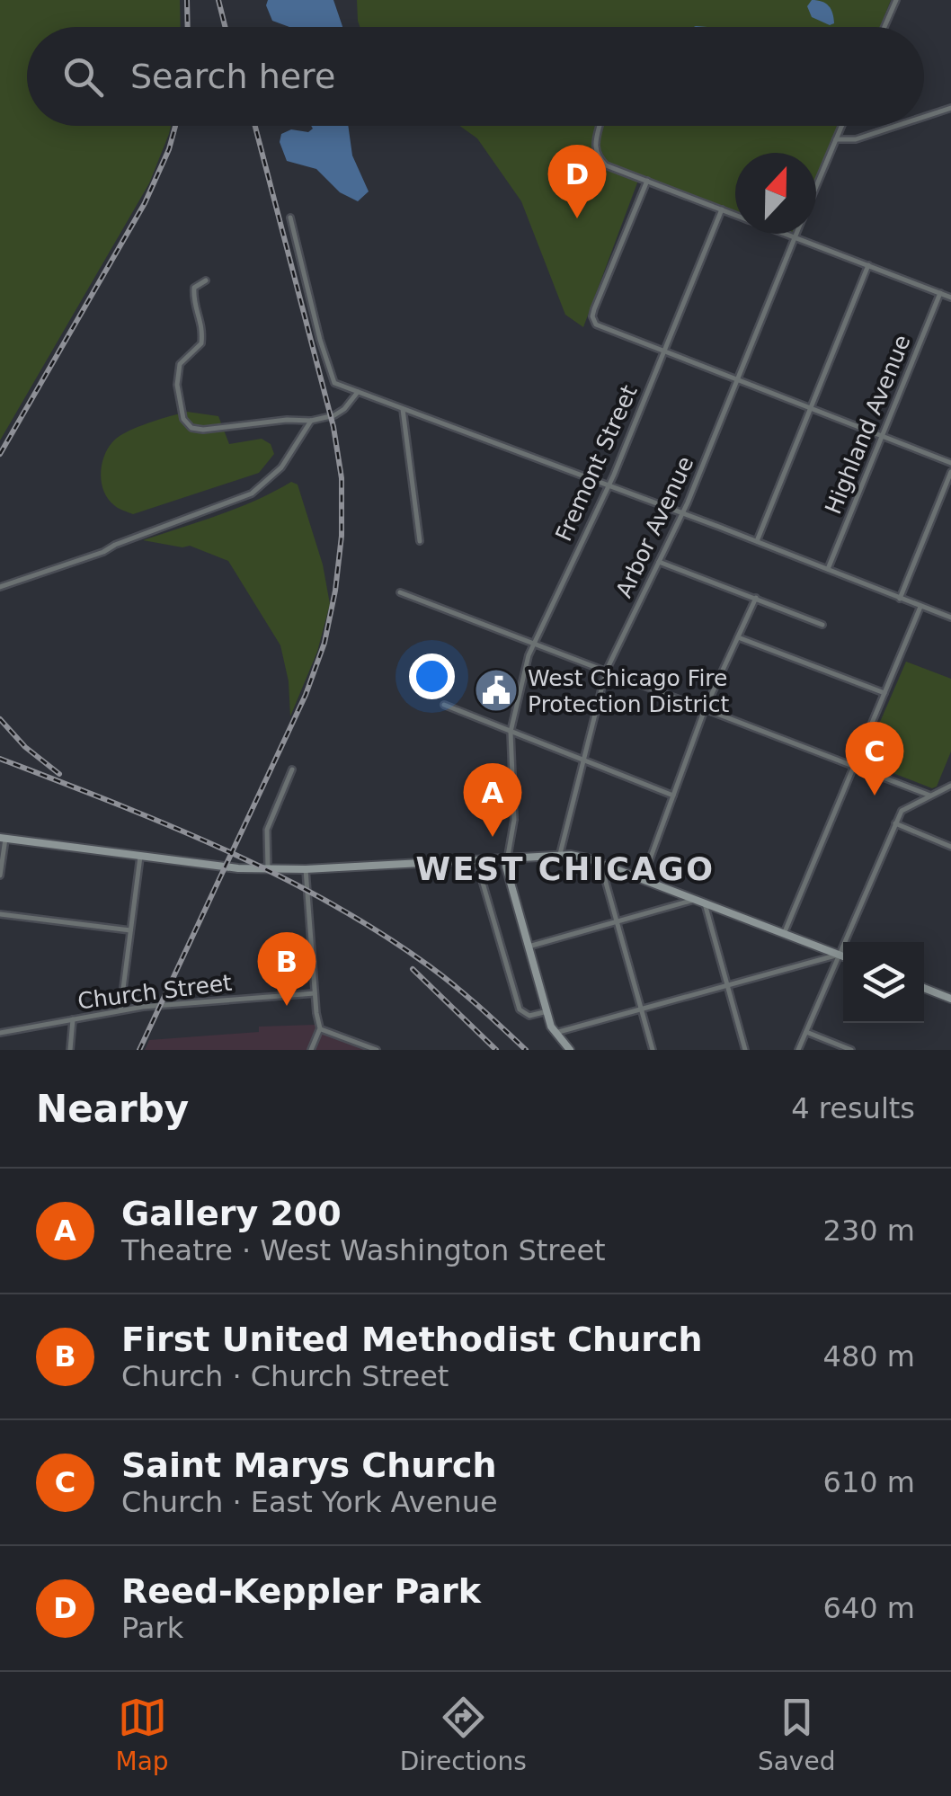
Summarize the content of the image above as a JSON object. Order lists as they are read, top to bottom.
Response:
{
  "streets": {
    "street": [
      "Highland Avenue",
      "Fremont Street",
      "Arbor Avenue",
      "Church Street"
    ]
  },
  "districts": ["WEST CHICAGO"],
  "places": {
    "public building": ["West Chicago Fire Protection District"]
  },
  "north": "top",
  "page": {
    "search": "Search here",
    "pins": [
      "D",
      "C",
      "A",
      "B"
    ],
    "heading": ["Nearby", "4 results"],
    "list": [
      {
        "mark": "A",
        "name": "Gallery 200",
        "note": "Theatre · West Washington Street",
        "value": "230 m"
      },
      {
        "mark": "B",
        "name": "First United Methodist Church",
        "note": "Church · Church Street",
        "value": "480 m"
      },
      {
        "mark": "C",
        "name": "Saint Marys Church",
        "note": "Church · East York Avenue",
        "value": "610 m"
      },
      {
        "mark": "D",
        "name": "Reed-Keppler Park",
        "note": "Park",
        "value": "640 m"
      }
    ],
    "nav": ["Map", "Directions", "Saved"]
  }
}
